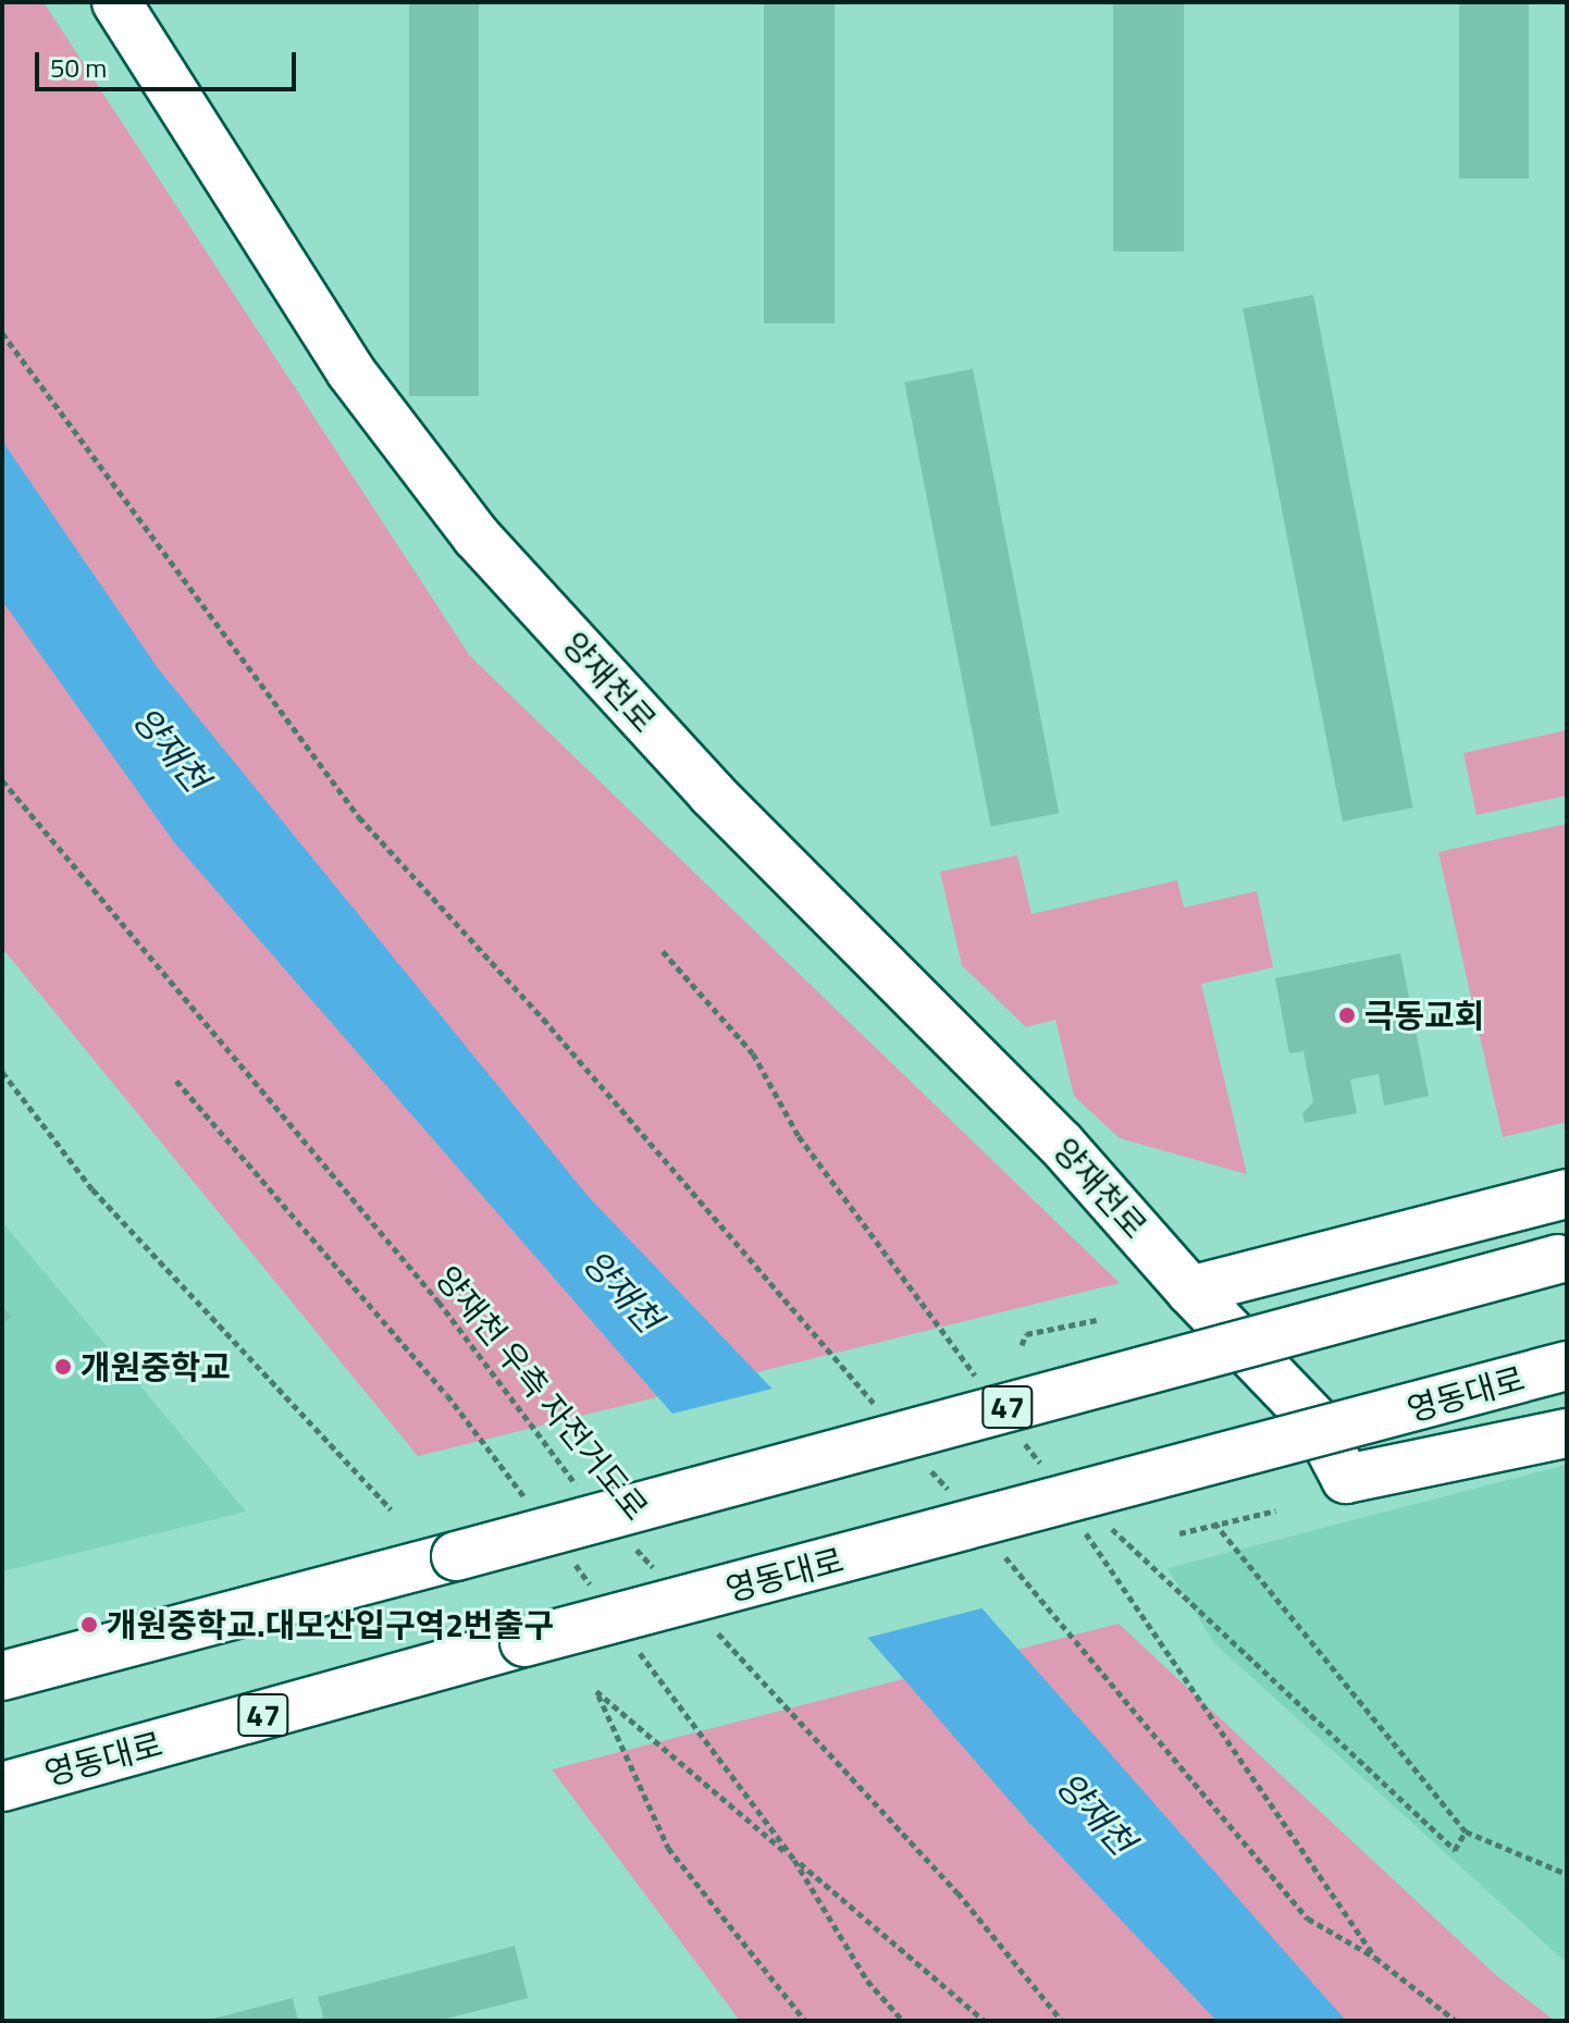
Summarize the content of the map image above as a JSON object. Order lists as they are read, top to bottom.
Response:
{
  "streets": {
    "main road": ["양재천로", "영동대로", "47"],
    "path": ["양재천 우측 자전거도로"]
  },
  "water": ["양재천"],
  "places": ["극동교회", "개원중학교", "개원중학교.대모산입구역2번출구"],
  "scale_bar": "50 m"
}
